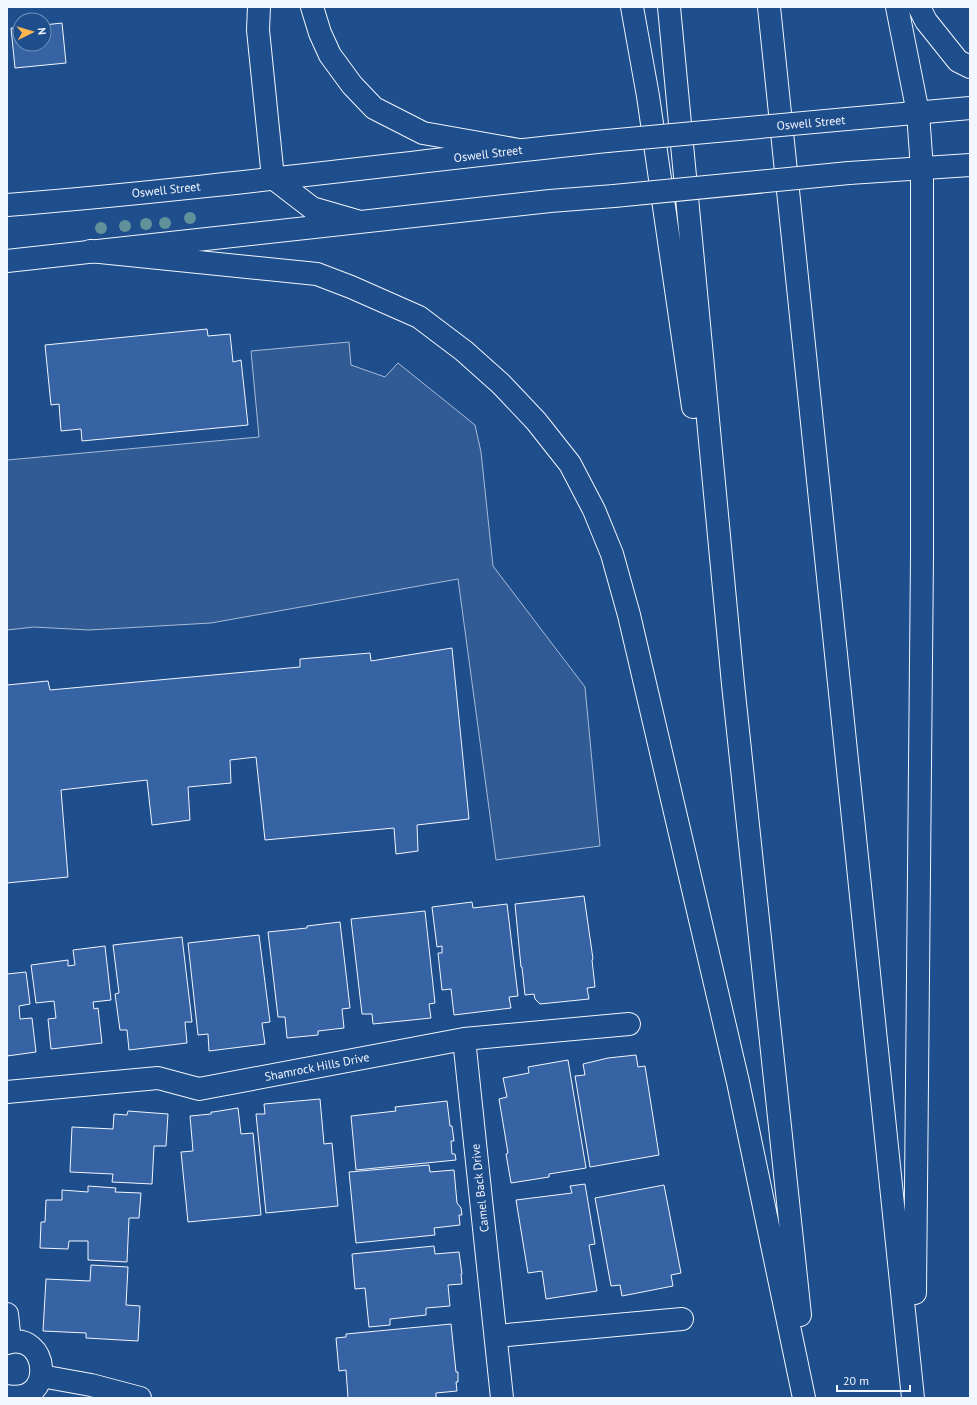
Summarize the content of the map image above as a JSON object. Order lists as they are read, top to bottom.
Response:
{
  "streets": {
    "main road": ["Oswell Street", "Shamrock Hills Drive", "Camel Back Drive"]
  },
  "crossings": [
    ["Shamrock Hills Drive", "Camel Back Drive"]
  ],
  "scale_bar": "20 m",
  "north": "right"
}
